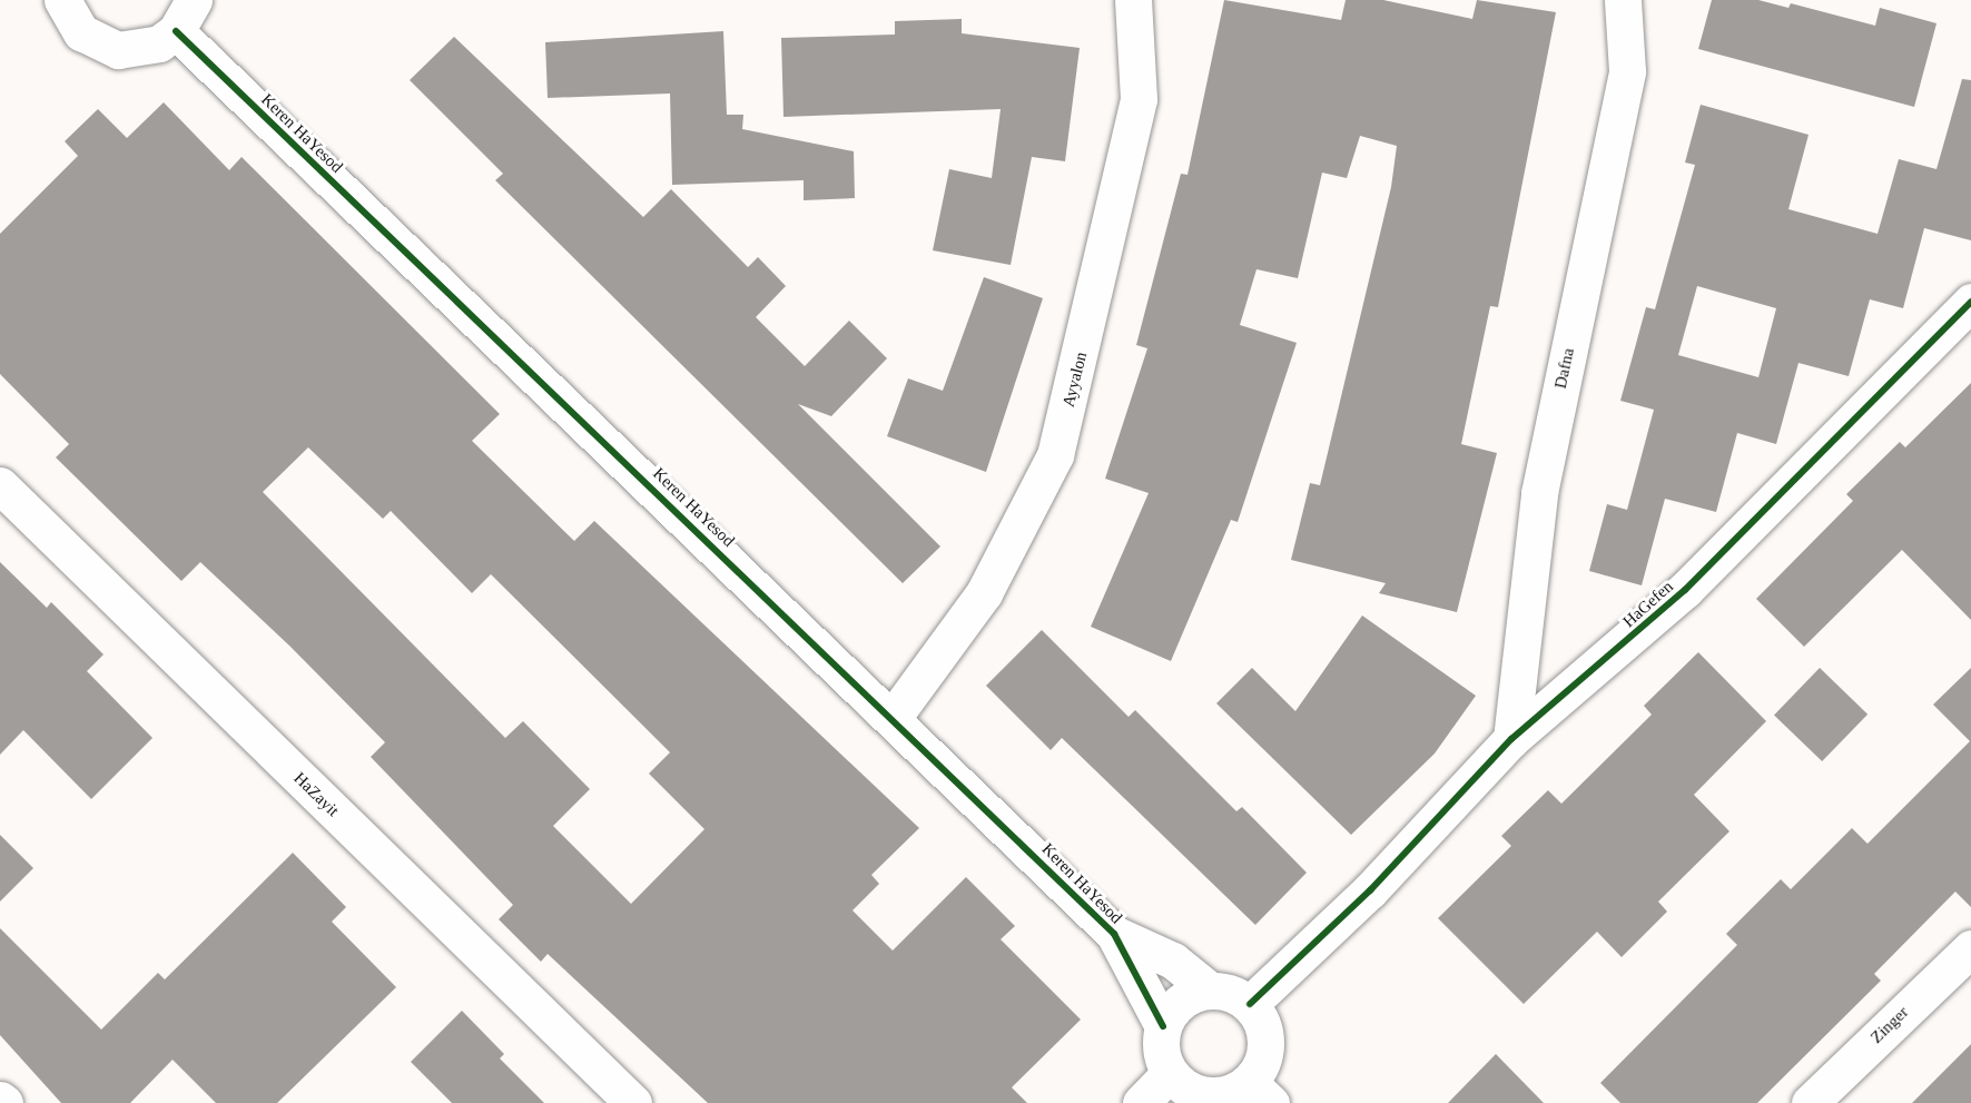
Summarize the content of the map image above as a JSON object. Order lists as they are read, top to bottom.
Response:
{
  "streets": {
    "street": [
      "Keren HaYesod",
      "Dafna",
      "Ayyalon",
      "HaGefen",
      "HaZayit",
      "Zinger"
    ]
  },
  "crossings": [
    ["Keren HaYesod", "Ayyalon"],
    ["Keren HaYesod", "HaGefen"],
    ["Dafna", "HaGefen"]
  ]
}
